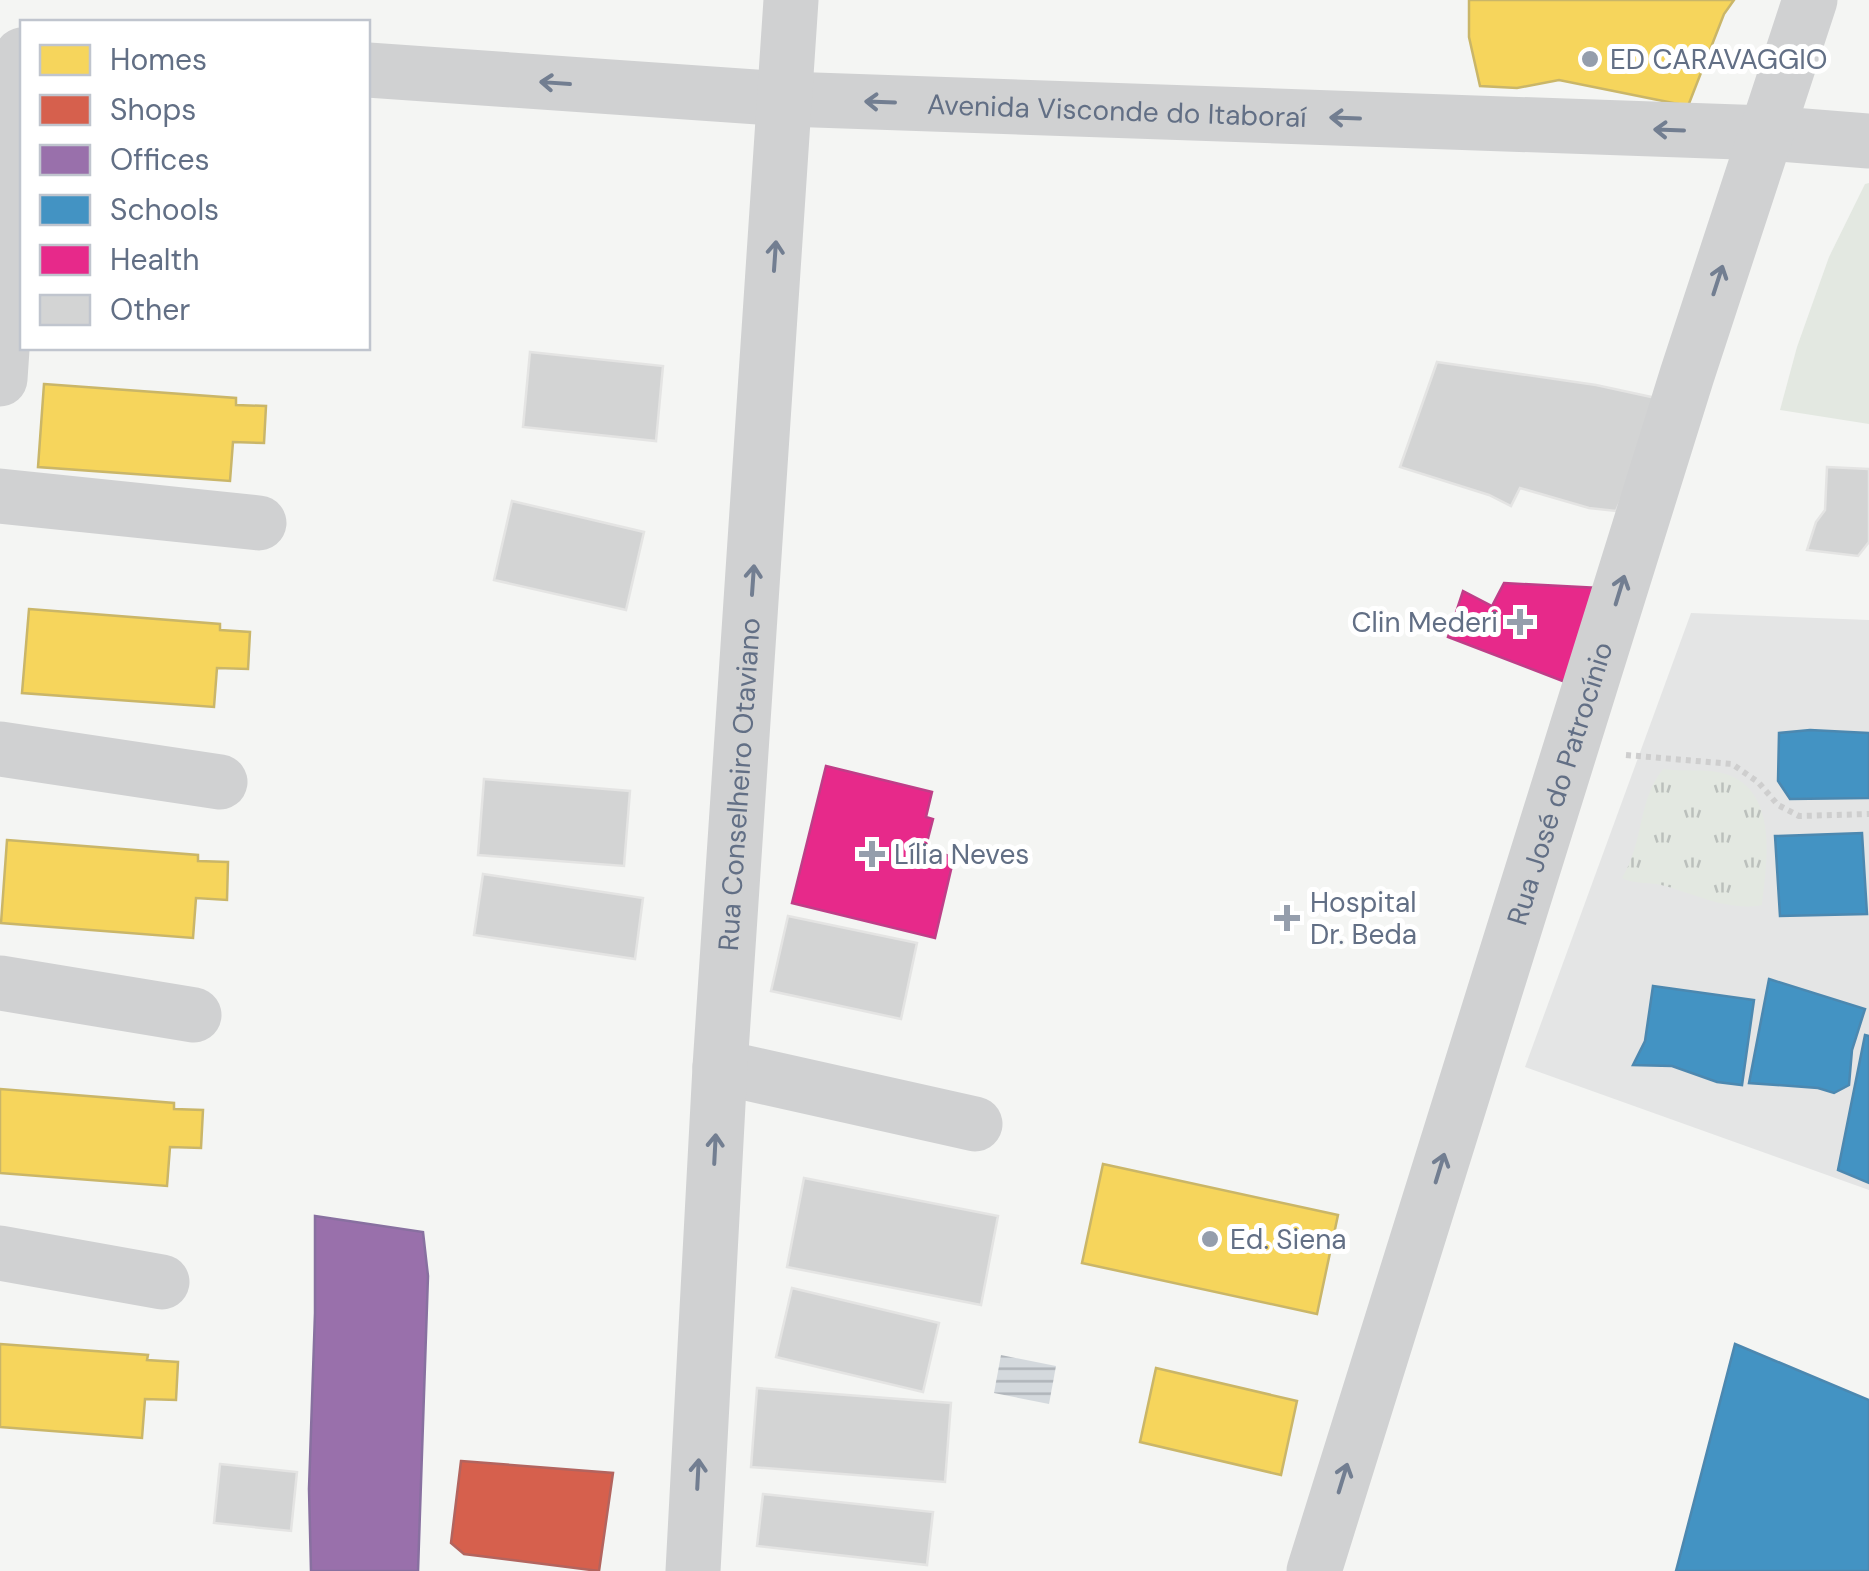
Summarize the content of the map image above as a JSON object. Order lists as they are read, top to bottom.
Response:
{
  "streets": {
    "street": ["Avenida Visconde do Itaboraí", "Rua Conselheiro Otaviano", "Rua José do Patrocínio"]
  },
  "crossings": [
    ["Avenida Visconde do Itaboraí", "Rua Conselheiro Otaviano"],
    ["Avenida Visconde do Itaboraí", "Rua José do Patrocínio"]
  ],
  "one_way": ["Avenida Visconde do Itaboraí", "Rua Conselheiro Otaviano", "Rua José do Patrocínio"],
  "places": {
    "other": ["ED CARAVAGGIO", "Ed. Siena"],
    "health": ["Clin Mederi", "Lília Neves", "Hospital Dr. Beda"]
  },
  "legend": [
    "Homes",
    "Shops",
    "Offices",
    "Schools",
    "Health",
    "Other"
  ]
}
